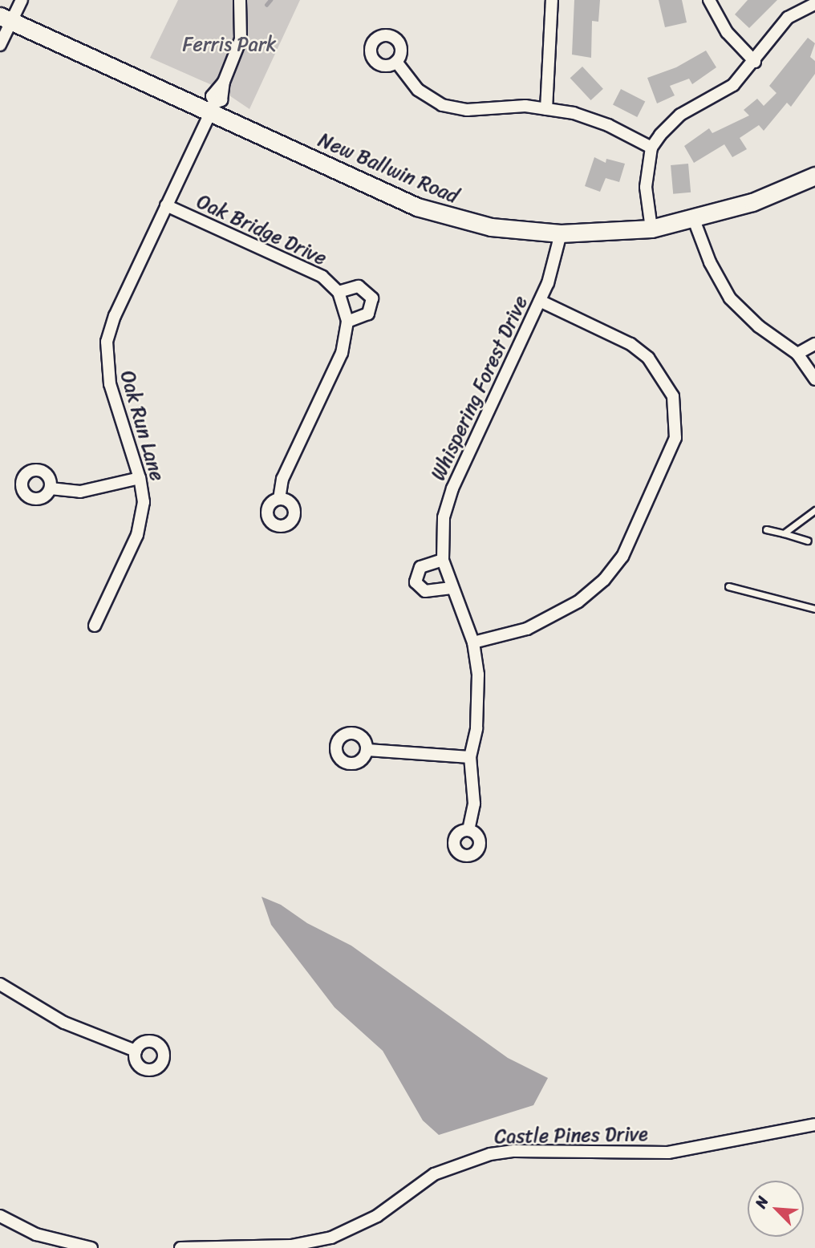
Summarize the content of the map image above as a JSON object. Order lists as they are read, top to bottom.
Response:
{
  "streets": {
    "main road": ["New Ballwin Road"],
    "street": [
      "Oak Bridge Drive",
      "Whispering Forest Drive",
      "Oak Run Lane",
      "Castle Pines Drive"
    ]
  },
  "crossings": [
    ["New Ballwin Road", "Whispering Forest Drive"],
    ["New Ballwin Road", "Oak Run Lane"],
    ["Oak Bridge Drive", "Oak Run Lane"]
  ],
  "parks": ["Ferris Park"],
  "north": "top left"
}
